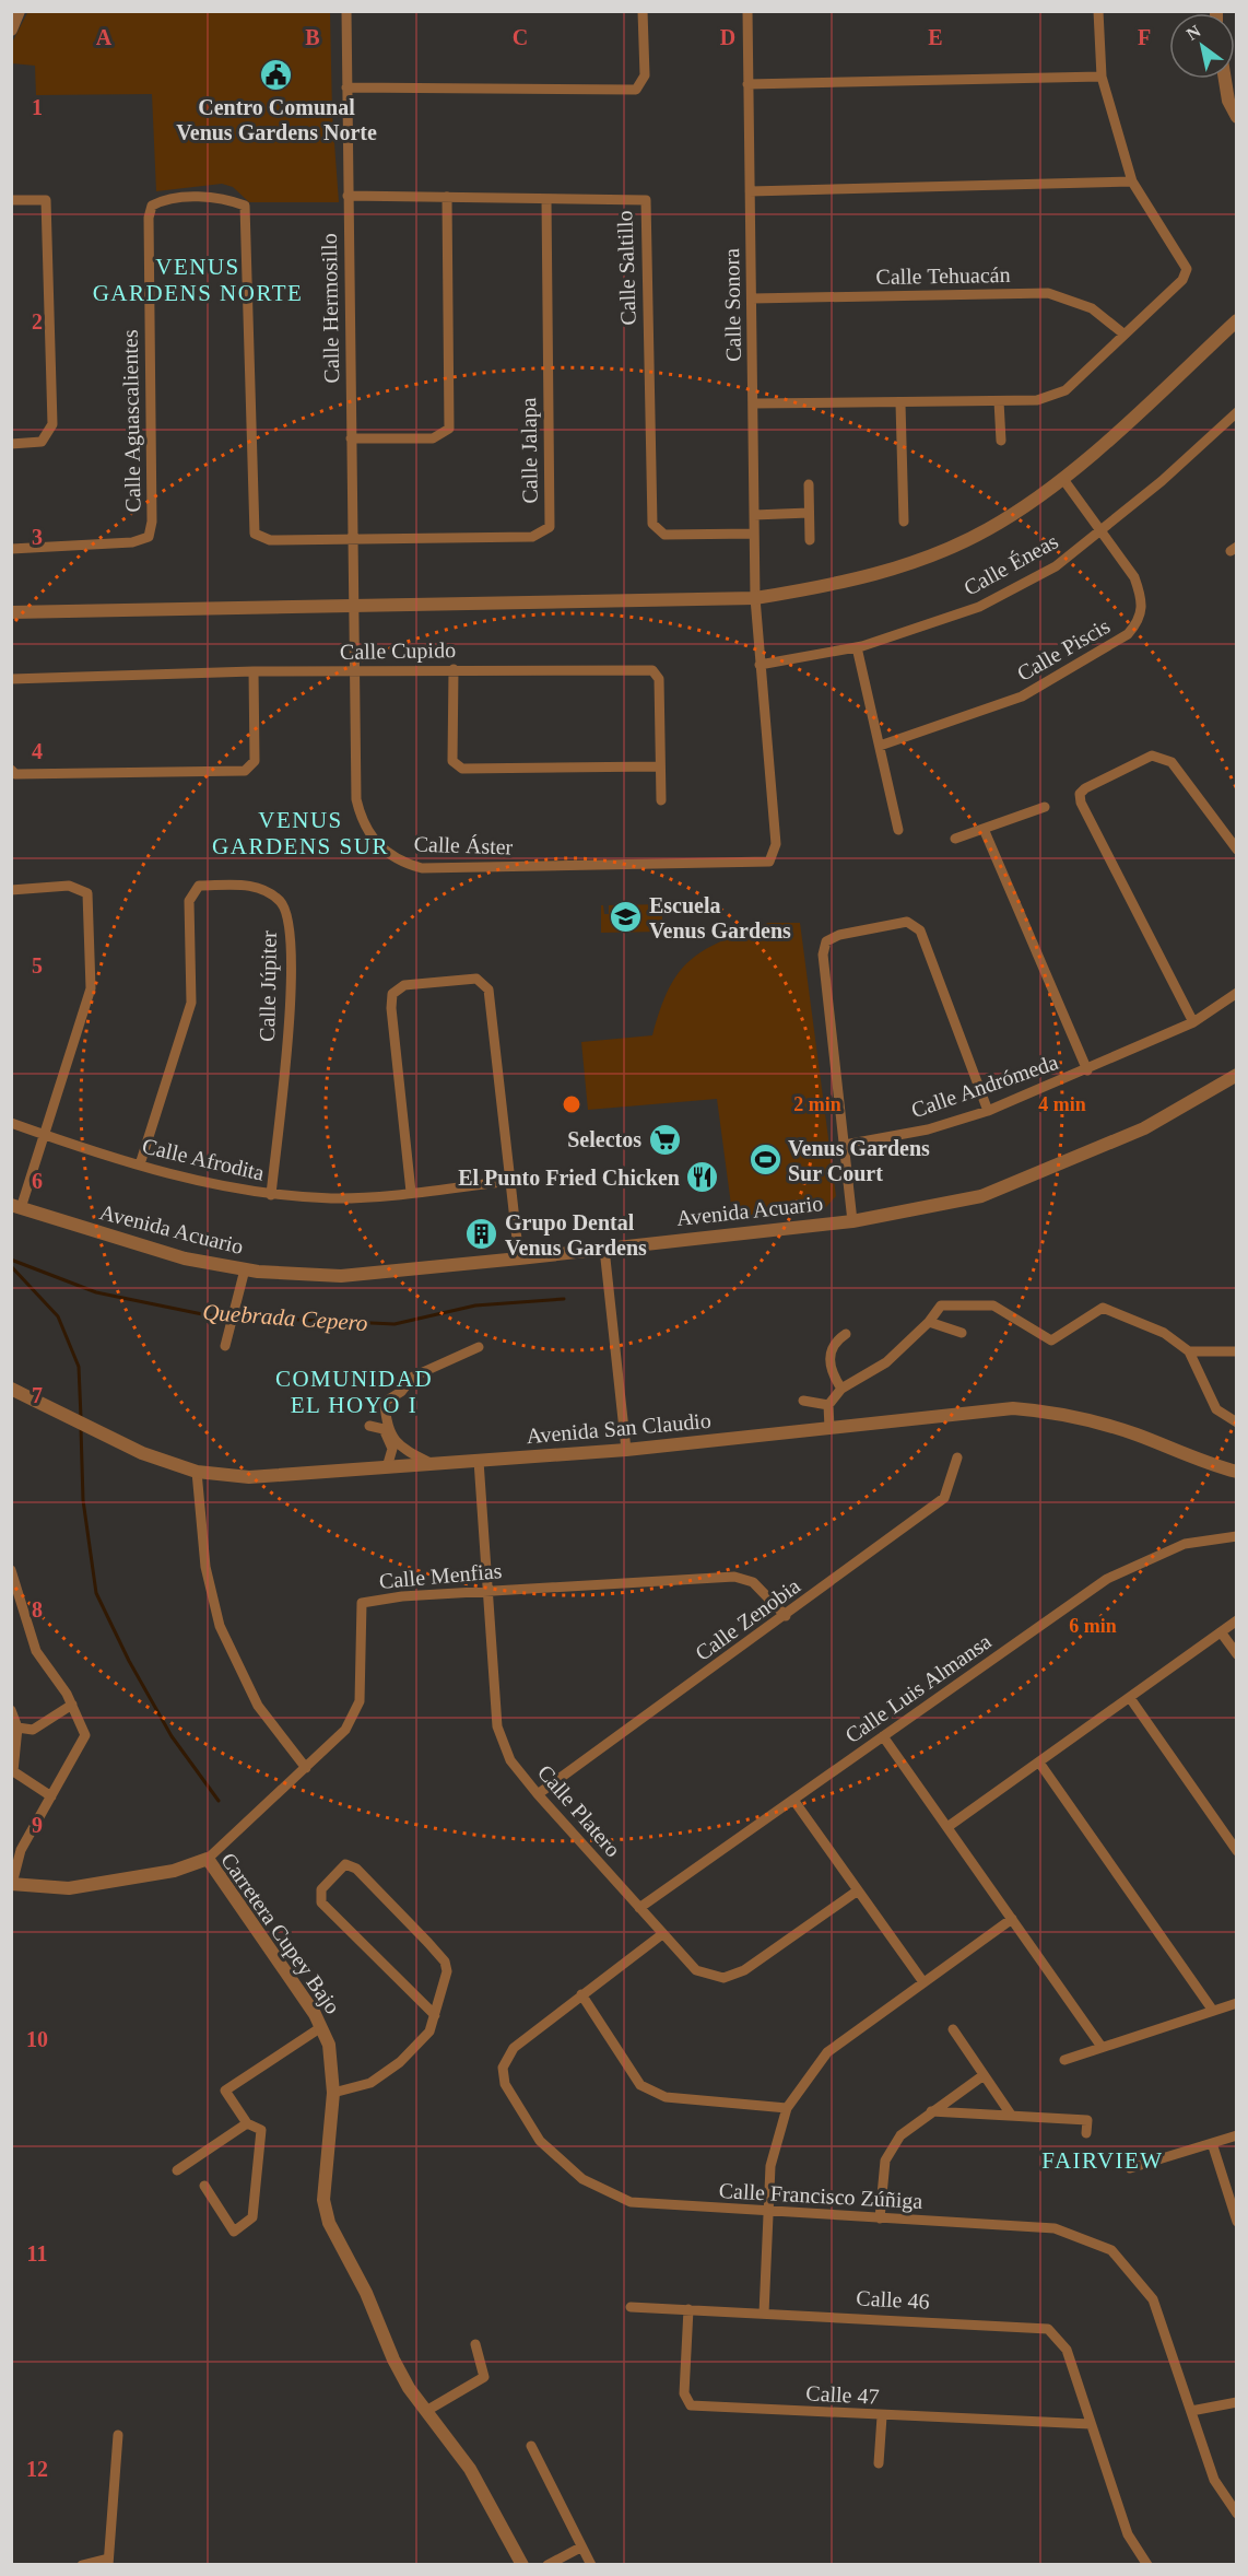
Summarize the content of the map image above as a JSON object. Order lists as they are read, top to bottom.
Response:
{
  "streets": {
    "street": [
      "Calle Saltillo",
      "Calle Tehuacán",
      "Calle Sonora",
      "Calle Hermosillo",
      "Calle Aguascalientes",
      "Calle Jalapa",
      "Calle Éneas",
      "Calle Piscis",
      "Calle Cupido",
      "Calle Áster",
      "Calle Júpiter",
      "Calle Andrómeda",
      "Calle Afrodita",
      "Avenida Acuario",
      "Avenida San Claudio",
      "Calle Menfias",
      "Calle Zenobia",
      "Calle Luis Almansa",
      "Calle Platero",
      "Carretera Cupey Bajo",
      "Calle Francisco Zúñiga",
      "Calle 46",
      "Calle 47"
    ]
  },
  "crossings": [
    ["Calle Saltillo", "Calle Sonora"],
    ["Calle Saltillo", "Calle Hermosillo"],
    ["Calle Saltillo", "Calle Jalapa"],
    ["Calle Tehuacán", "Calle Sonora"],
    ["Calle Sonora", "Calle Éneas"],
    ["Calle Sonora", "Calle Áster"],
    ["Calle Hermosillo", "Calle Jalapa"],
    ["Calle Hermosillo", "Calle Áster"],
    ["Calle Aguascalientes", "Calle Jalapa"],
    ["Calle Éneas", "Calle Piscis"],
    ["Calle Cupido", "Calle Áster"],
    ["Calle Júpiter", "Calle Afrodita"],
    ["Avenida San Claudio", "Calle Platero"],
    ["Calle Menfias", "Calle Zenobia"],
    ["Calle Menfias", "Calle Platero"],
    ["Calle Menfias", "Carretera Cupey Bajo"],
    ["Calle Zenobia", "Calle Platero"],
    ["Calle Luis Almansa", "Calle Platero"],
    ["Calle Platero", "Calle Francisco Zúñiga"],
    ["Calle 46", "Calle 47"]
  ],
  "districts": [
    "VENUS GARDENS NORTE",
    "VENUS GARDENS SUR",
    "COMUNIDAD EL HOYO I",
    "FAIRVIEW"
  ],
  "water": ["Quebrada Cepero"],
  "places": {
    "public building": ["Centro Comunal Venus Gardens Norte"],
    "school or university": ["Escuela Venus Gardens"],
    "supermarket": ["Selectos"],
    "sports": ["Venus Gardens Sur Court"],
    "restaurant": ["El Punto Fried Chicken"],
    "building": ["Grupo Dental Venus Gardens"]
  },
  "north": "top left",
  "grid": {
    "columns": [
      "A",
      "B",
      "C",
      "D",
      "E",
      "F"
    ],
    "rows": [
      "1",
      "2",
      "3",
      "4",
      "5",
      "6",
      "7",
      "8",
      "9",
      "10",
      "11",
      "12"
    ]
  },
  "rings": ["2 min", "4 min", "6 min"]
}
